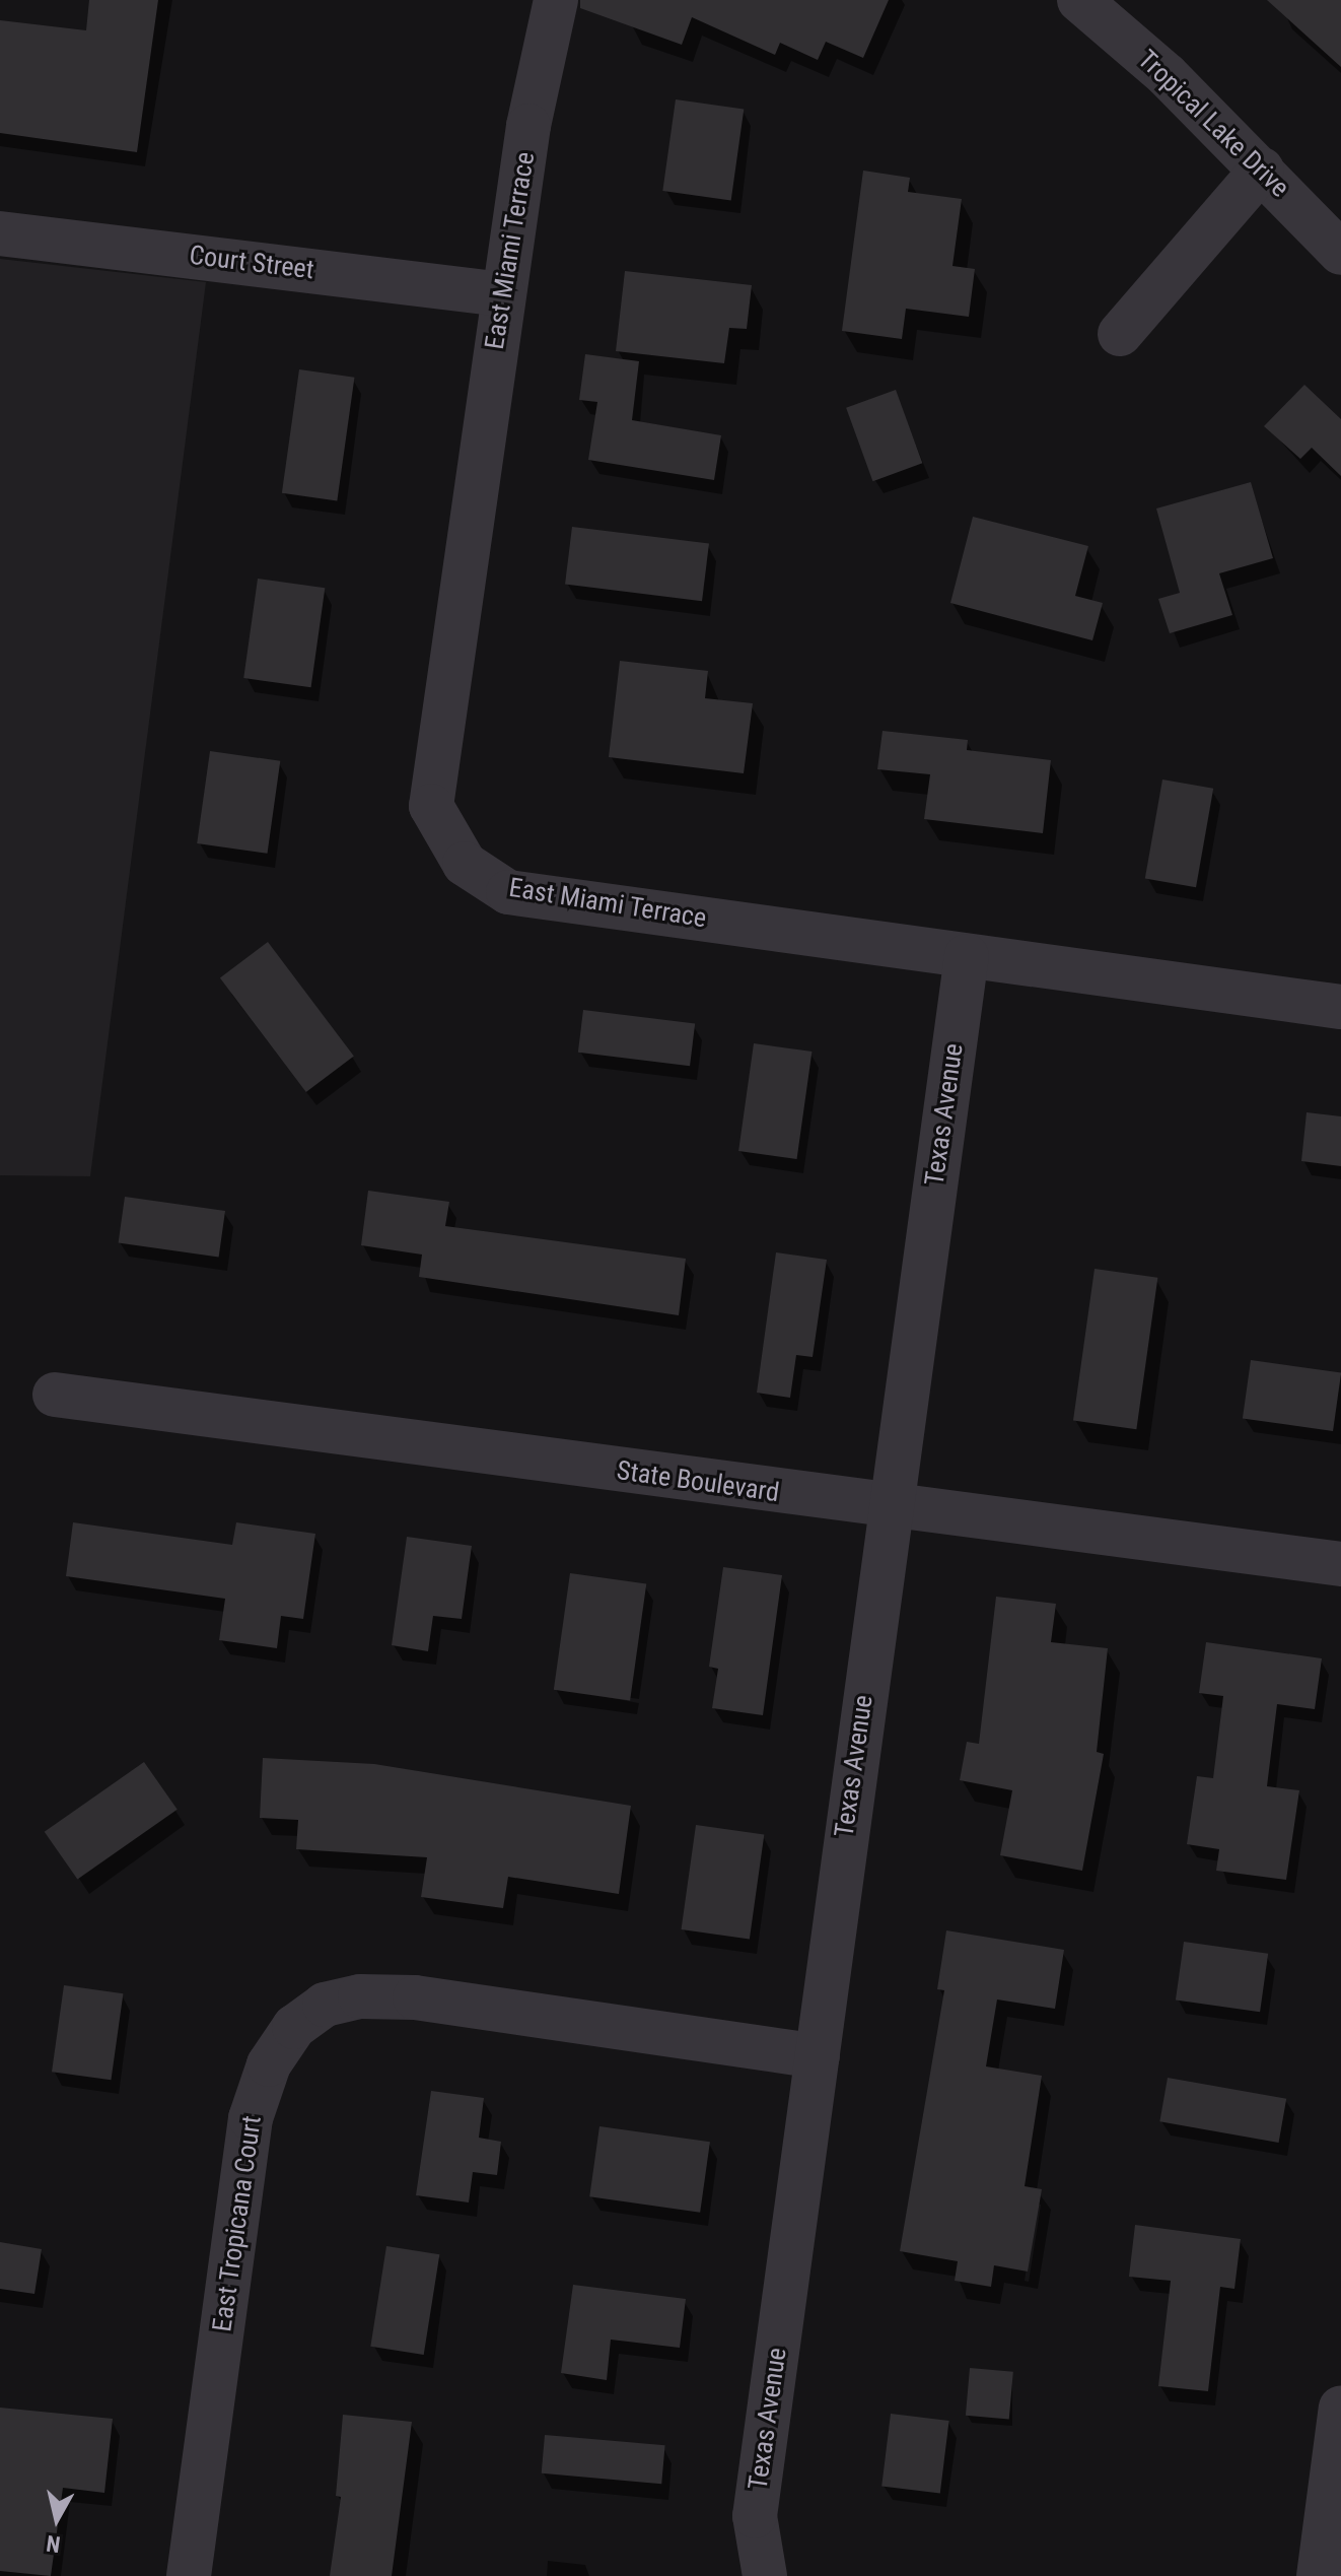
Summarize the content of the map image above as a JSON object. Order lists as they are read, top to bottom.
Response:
{
  "streets": {
    "street": [
      "Tropical Lake Drive",
      "East Miami Terrace",
      "Court Street",
      "Texas Avenue",
      "State Boulevard",
      "East Tropicana Court"
    ]
  },
  "crossings": [
    ["East Miami Terrace", "Court Street"],
    ["East Miami Terrace", "Texas Avenue"],
    ["Texas Avenue", "State Boulevard"],
    ["Texas Avenue", "East Tropicana Court"]
  ],
  "north": "bottom"
}
